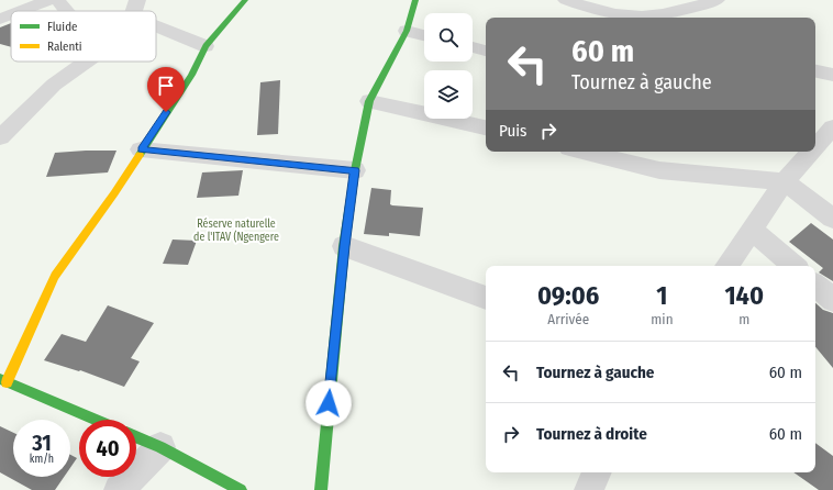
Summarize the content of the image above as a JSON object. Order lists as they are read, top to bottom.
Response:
{
  "parks": ["Réserve naturelle de l'ITAV (Ngengere"],
  "legend": ["Fluide", "Ralenti"],
  "page": {
    "turn": ["60 m", "Tournez à gauche"],
    "then": "Puis",
    "eta": [
      "09:06",
      "Arrivée",
      "1",
      "min",
      "140",
      "m"
    ],
    "list": [
      {
        "name": "Tournez à gauche",
        "value": "60 m"
      },
      {
        "name": "Tournez à droite",
        "value": "60 m"
      }
    ],
    "speed": "31 km/h",
    "limit": "40"
  }
}
